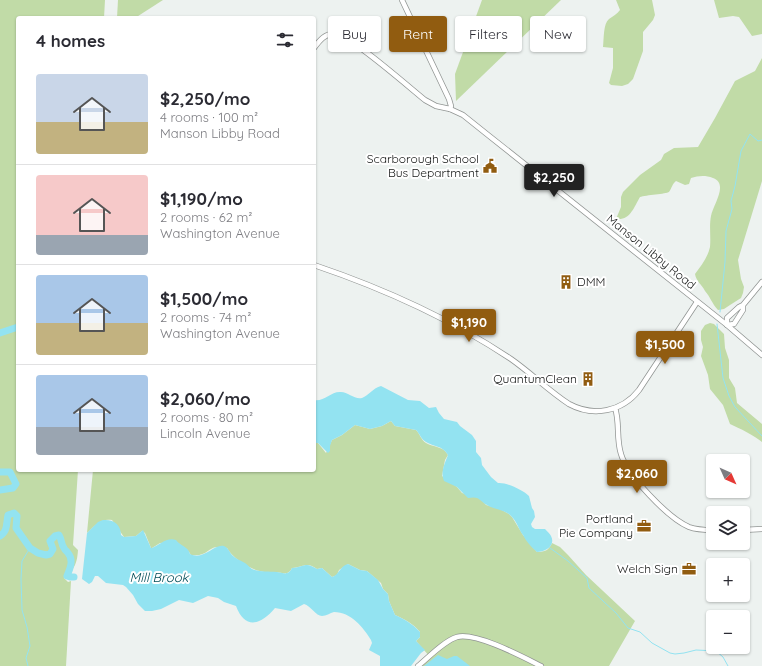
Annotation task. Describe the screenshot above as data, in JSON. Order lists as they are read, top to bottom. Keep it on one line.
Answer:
{"streets":{"street":["Manson Libby Road"]},"water":["Mill Brook"],"places":{"public building":["Scarborough School Bus Department"],"building":["DMM","QuantumClean"],"office":["Portland Pie Company","Welch Sign"]},"north":"bottom right","page":{"chip":["Buy","Rent","Filters","New"],"heading":"4 homes","list":[{"name":"$2,250/mo","note":"4 rooms · 100 m² · Manson Libby Road"},{"name":"$1,190/mo","note":"2 rooms · 62 m² · Washington Avenue"},{"name":"$1,500/mo","note":"2 rooms · 74 m² · Washington Avenue"},{"name":"$2,060/mo","note":"2 rooms · 80 m² · Lincoln Avenue"}],"price":["$2,250","$1,190","$1,500","$2,060"],"map_buttons":["+","−"]}}
